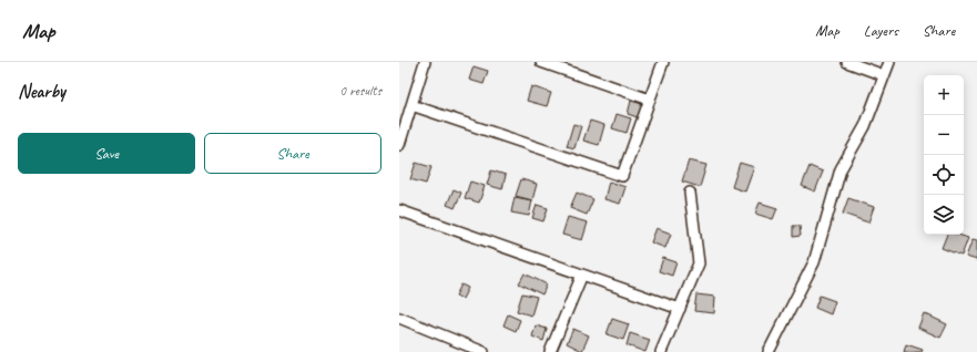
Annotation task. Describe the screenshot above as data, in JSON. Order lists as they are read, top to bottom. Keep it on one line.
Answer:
{"page":{"header":"Map","nav":["Map","Layers","Share"],"heading":["Nearby","0 results"],"map_buttons":["+","−"],"buttons":["Save","Share"]}}
